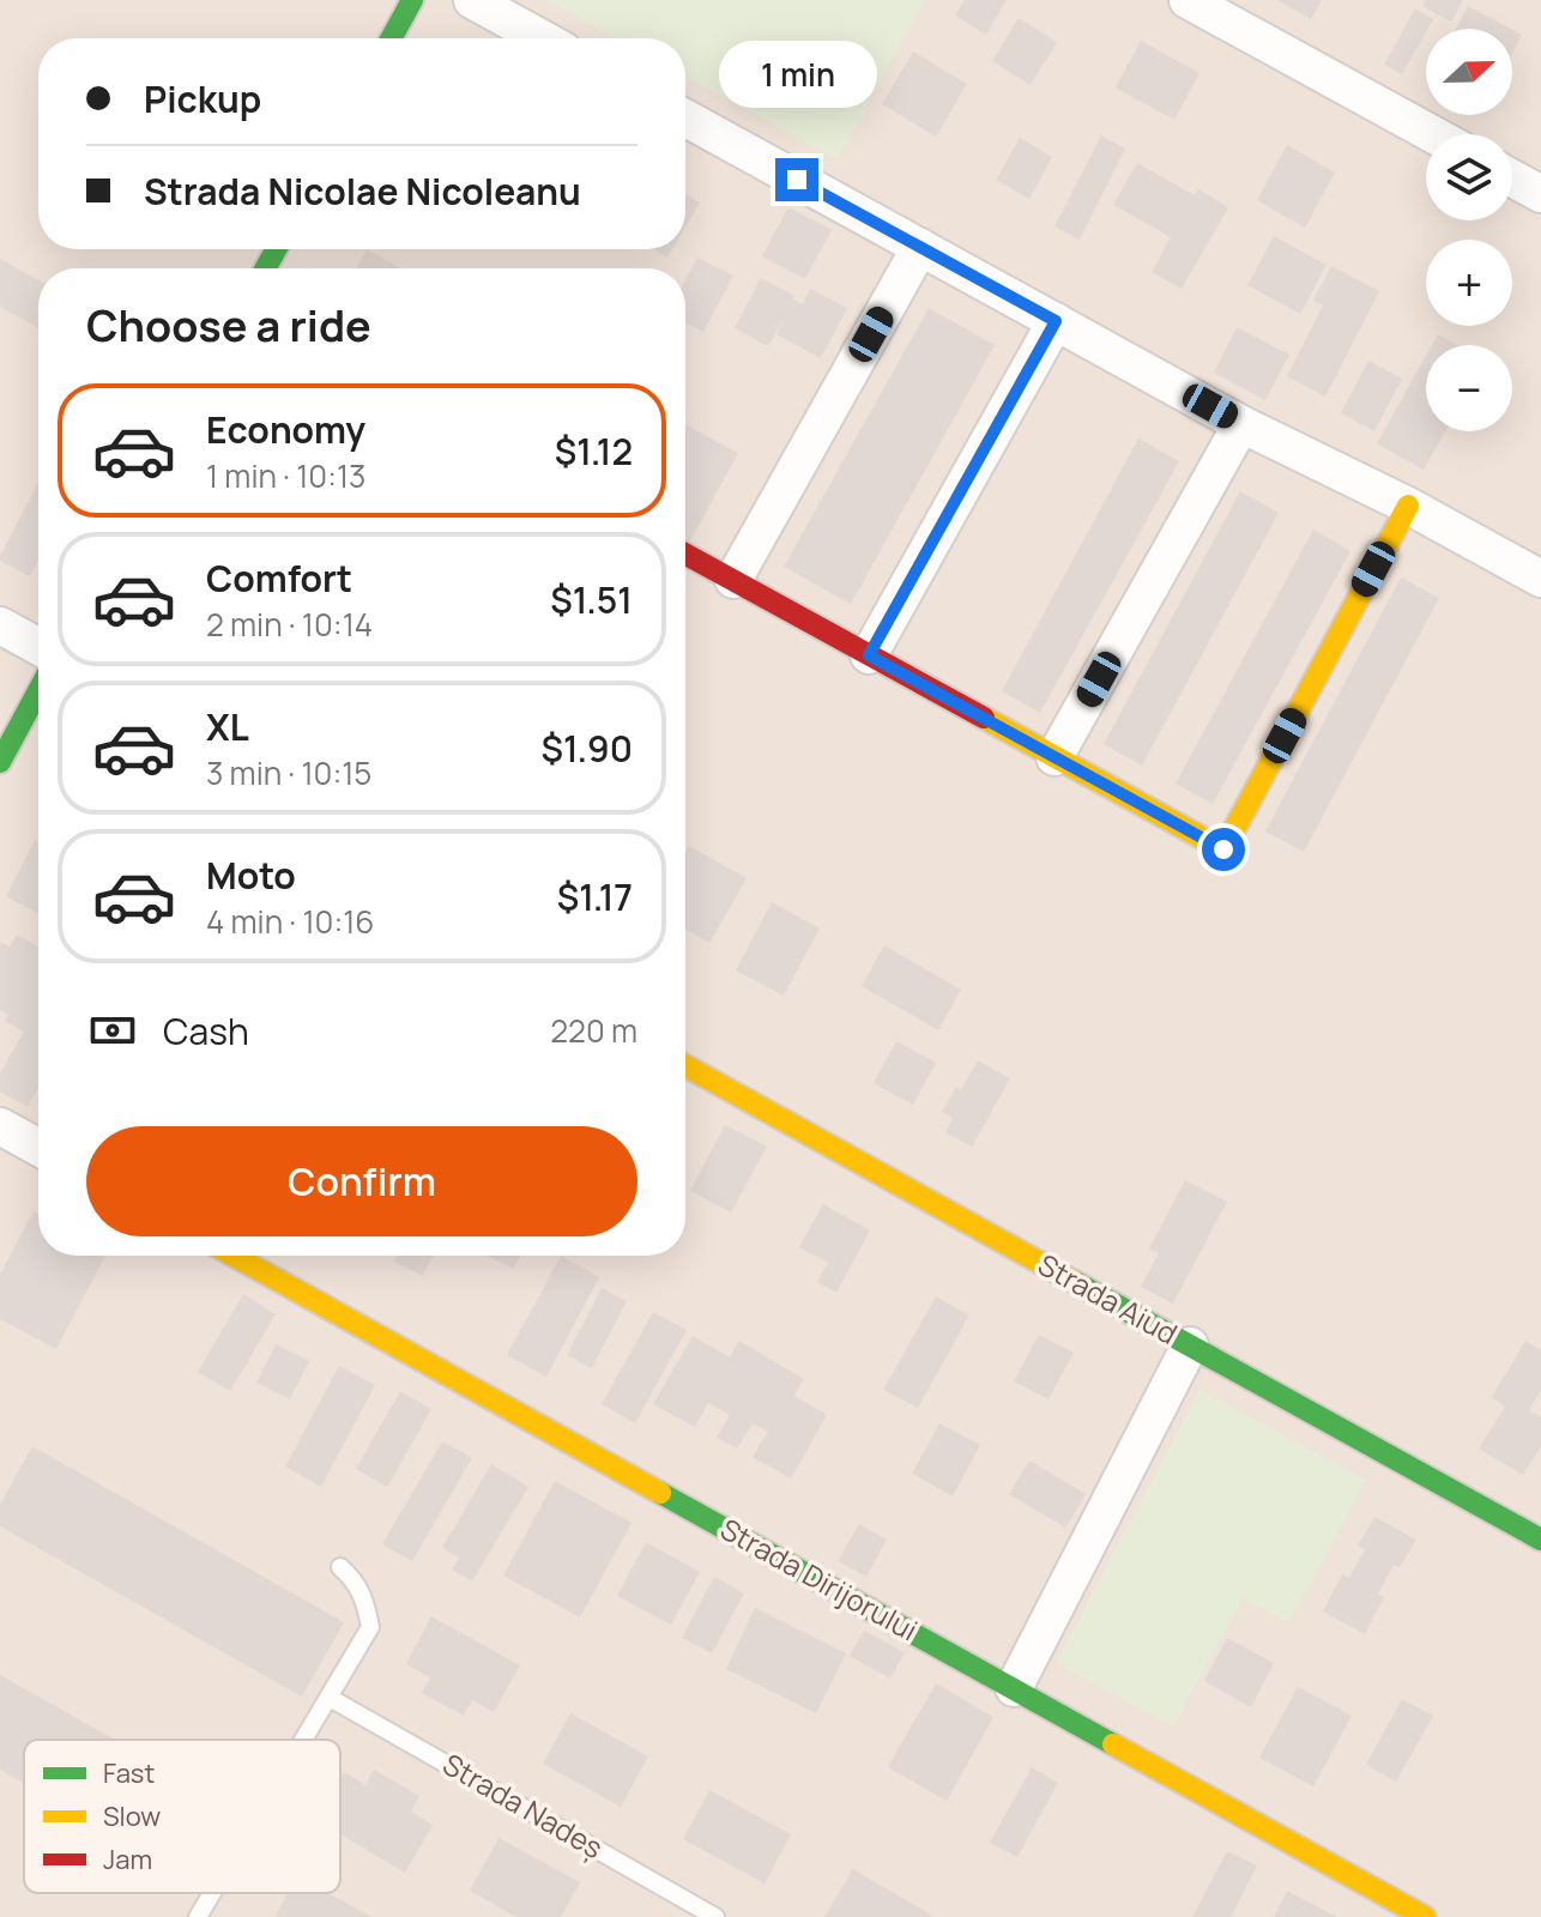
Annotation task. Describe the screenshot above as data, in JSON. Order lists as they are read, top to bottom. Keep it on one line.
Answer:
{"streets":{"street":["Strada Aiud","Strada Dirijorului"],"lane":["Strada Nadeș"]},"legend":["Fast","Slow","Jam"],"north":"right","page":{"map_buttons":["+","−"],"banner":["Pickup","Strada Nicolae Nicoleanu"],"bubble":"1 min","heading":"Choose a ride","list":[{"name":"Economy","note":"1 min · 10:13","value":"$1.12"},{"name":"Comfort","note":"2 min · 10:14","value":"$1.51"},{"name":"XL","note":"3 min · 10:15","value":"$1.90"},{"name":"Moto","note":"4 min · 10:16","value":"$1.17"}],"pay":["Cash","220 m"],"buttons":"Confirm"}}
